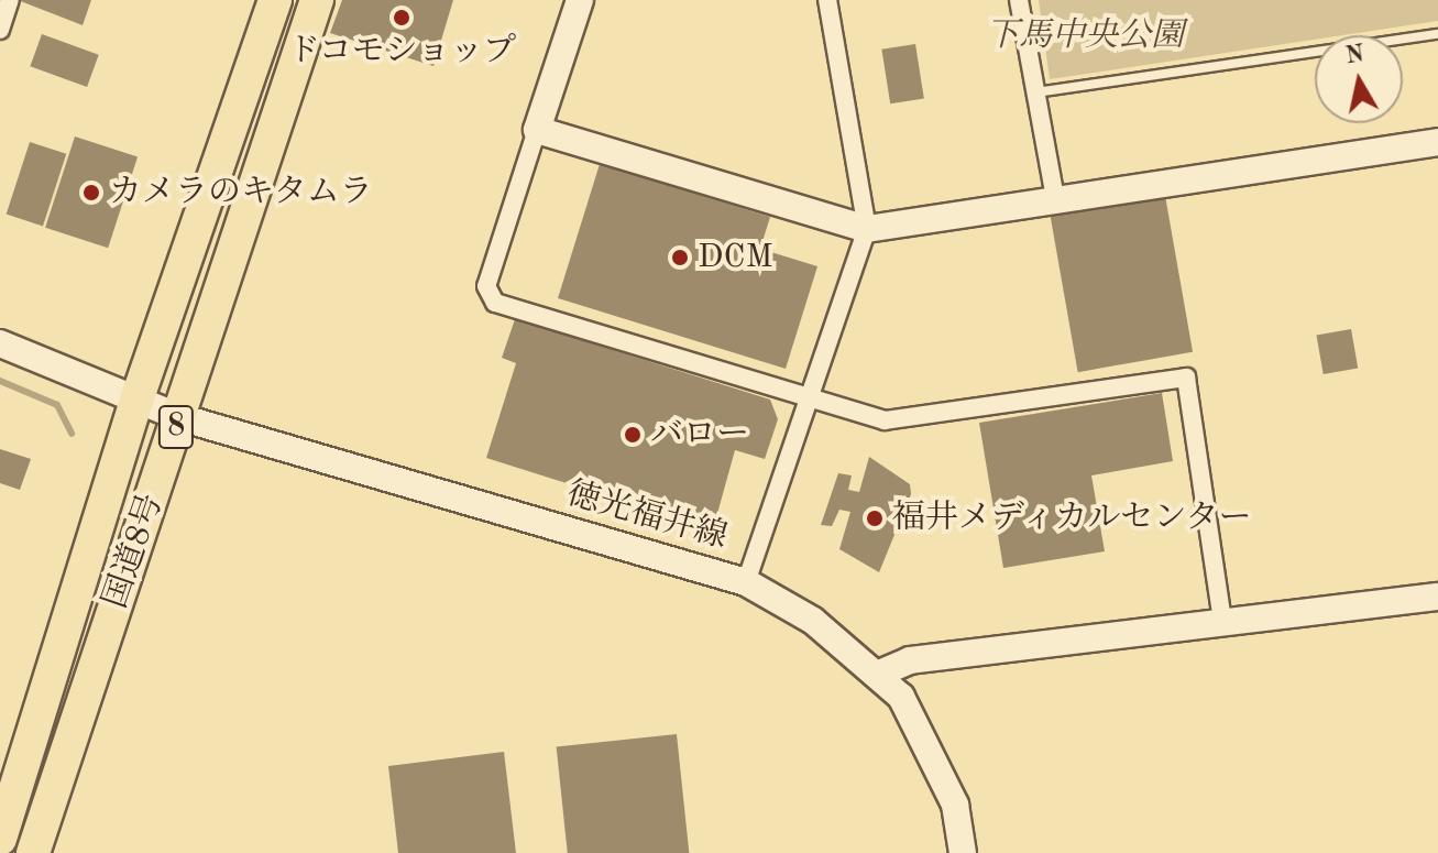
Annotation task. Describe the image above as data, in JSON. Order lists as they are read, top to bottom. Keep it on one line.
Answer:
{"streets":{"highway":["8","国道8号"],"street":["徳光福井線"]},"crossings":[["徳光福井線","国道8号"]],"parks":["下馬中央公園"],"places":["ドコモショップ","カメラのキタムラ","DCM","バロー","福井メディカルセンター"],"north":"top"}
